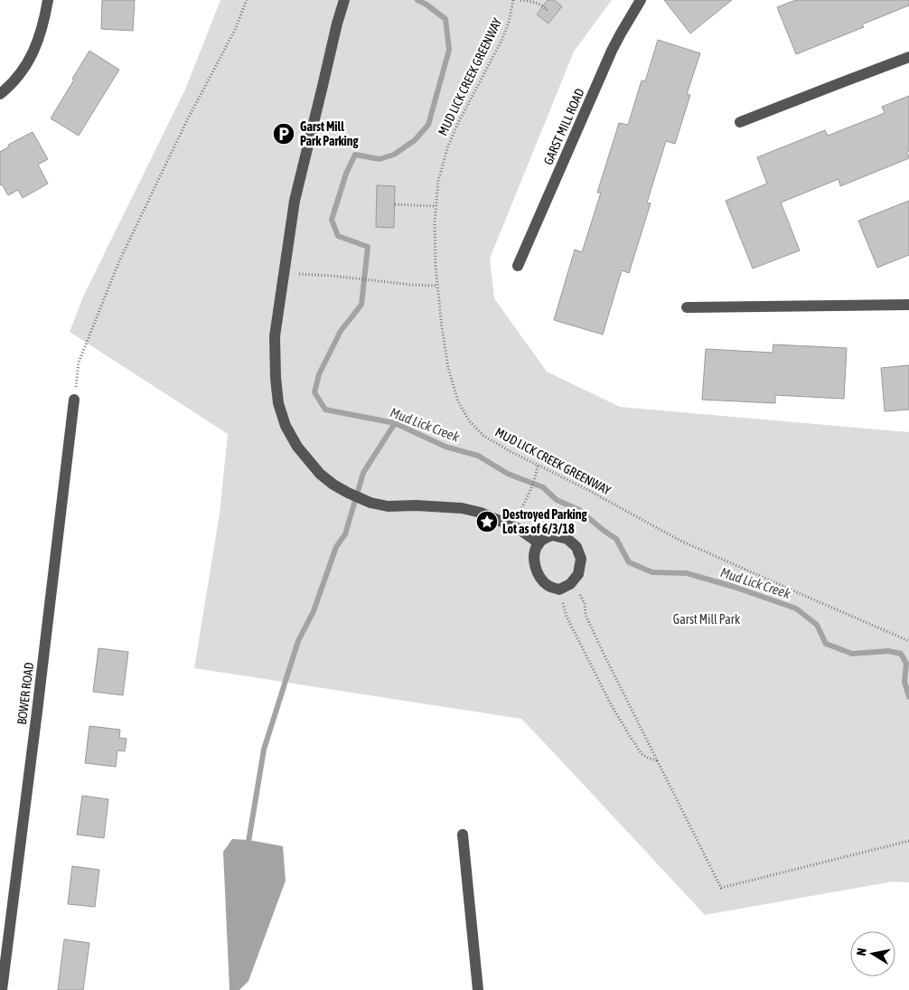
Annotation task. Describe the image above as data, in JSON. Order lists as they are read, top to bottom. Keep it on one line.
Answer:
{"streets":{"street":["GARST MILL ROAD","BOWER ROAD"],"path":["MUD LICK CREEK GREENWAY"]},"water":["Mud Lick Creek"],"parks":["Garst Mill Park"],"places":{"parking":["Garst Mill Park Parking"],"place":["Destroyed Parking Lot as of 6/3/18"]},"north":"left"}
